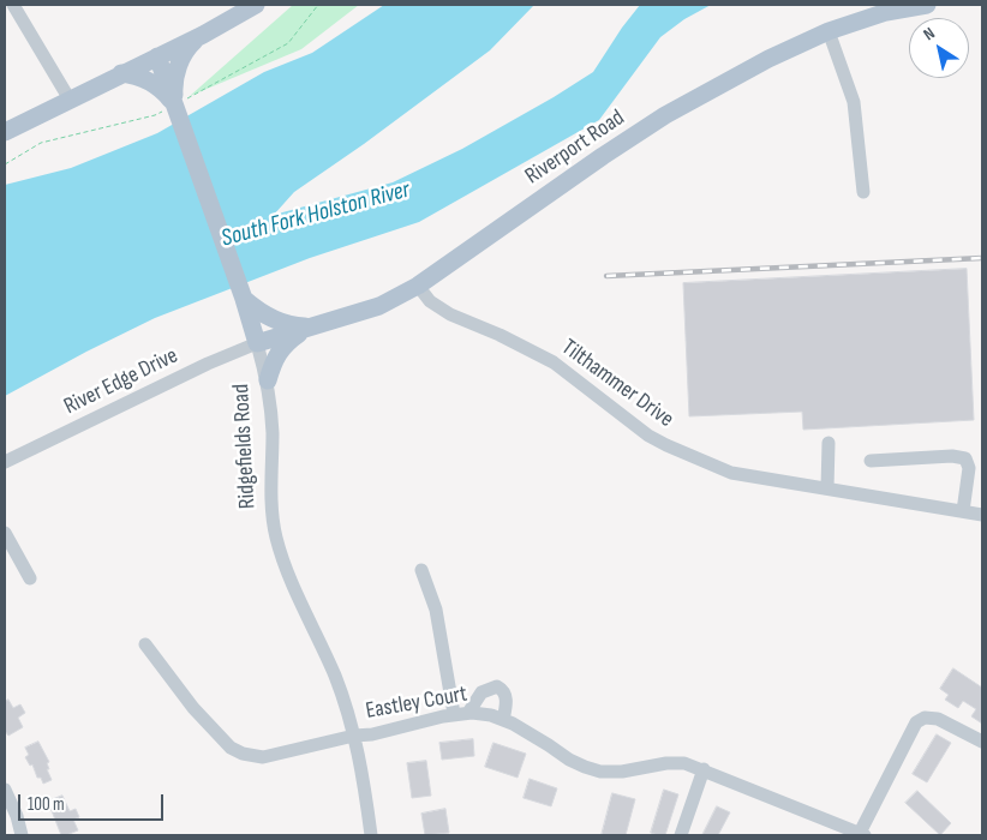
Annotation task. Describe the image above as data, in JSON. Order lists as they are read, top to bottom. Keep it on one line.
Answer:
{"streets":{"main road":["Riverport Road","Ridgefields Road"],"street":["River Edge Drive","Tilthammer Drive","Eastley Court"]},"crossings":[["Riverport Road","River Edge Drive"],["Riverport Road","Tilthammer Drive"],["Riverport Road","Ridgefields Road"],["River Edge Drive","Ridgefields Road"],["Ridgefields Road","Eastley Court"]],"water":["South Fork Holston River"],"scale_bar":"100 m","north":"top left"}
